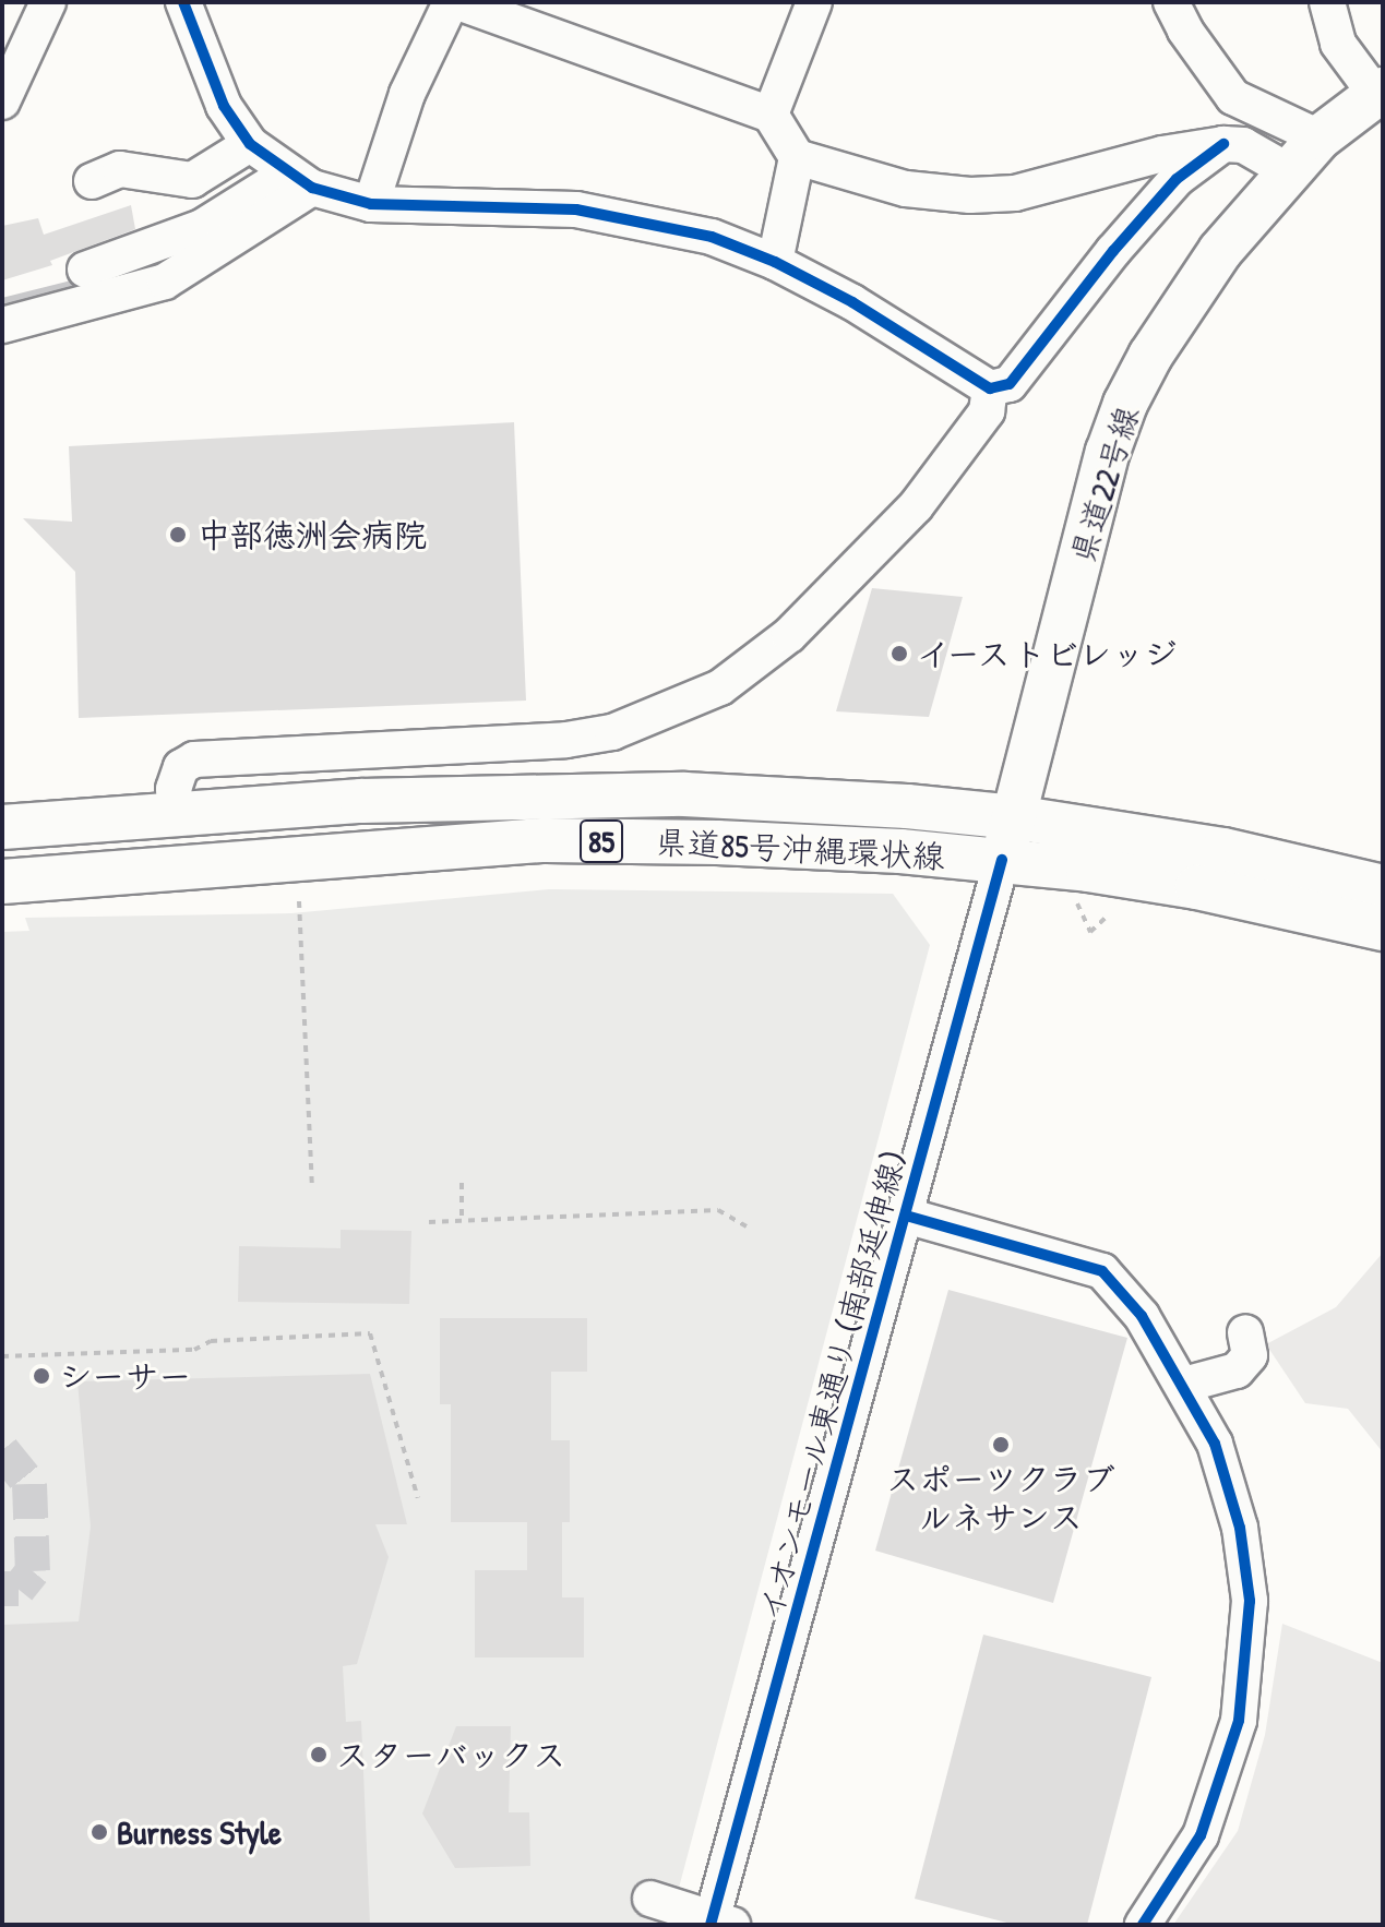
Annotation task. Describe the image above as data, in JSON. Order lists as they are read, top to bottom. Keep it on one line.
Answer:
{"streets":{"main road":["県道22号線","85","県道85号沖縄環状線"],"street":["イオンモール東通り (南部延伸線)"]},"crossings":[["県道22号線","県道85号沖縄環状線"],["県道22号線","イオンモール東通り (南部延伸線)"],["県道85号沖縄環状線","イオンモール東通り (南部延伸線)"]],"places":["中部徳洲会病院","イーストビレッジ","シーサー","スポーツクラブ ルネサンス","スターバックス","Burness Style"]}
